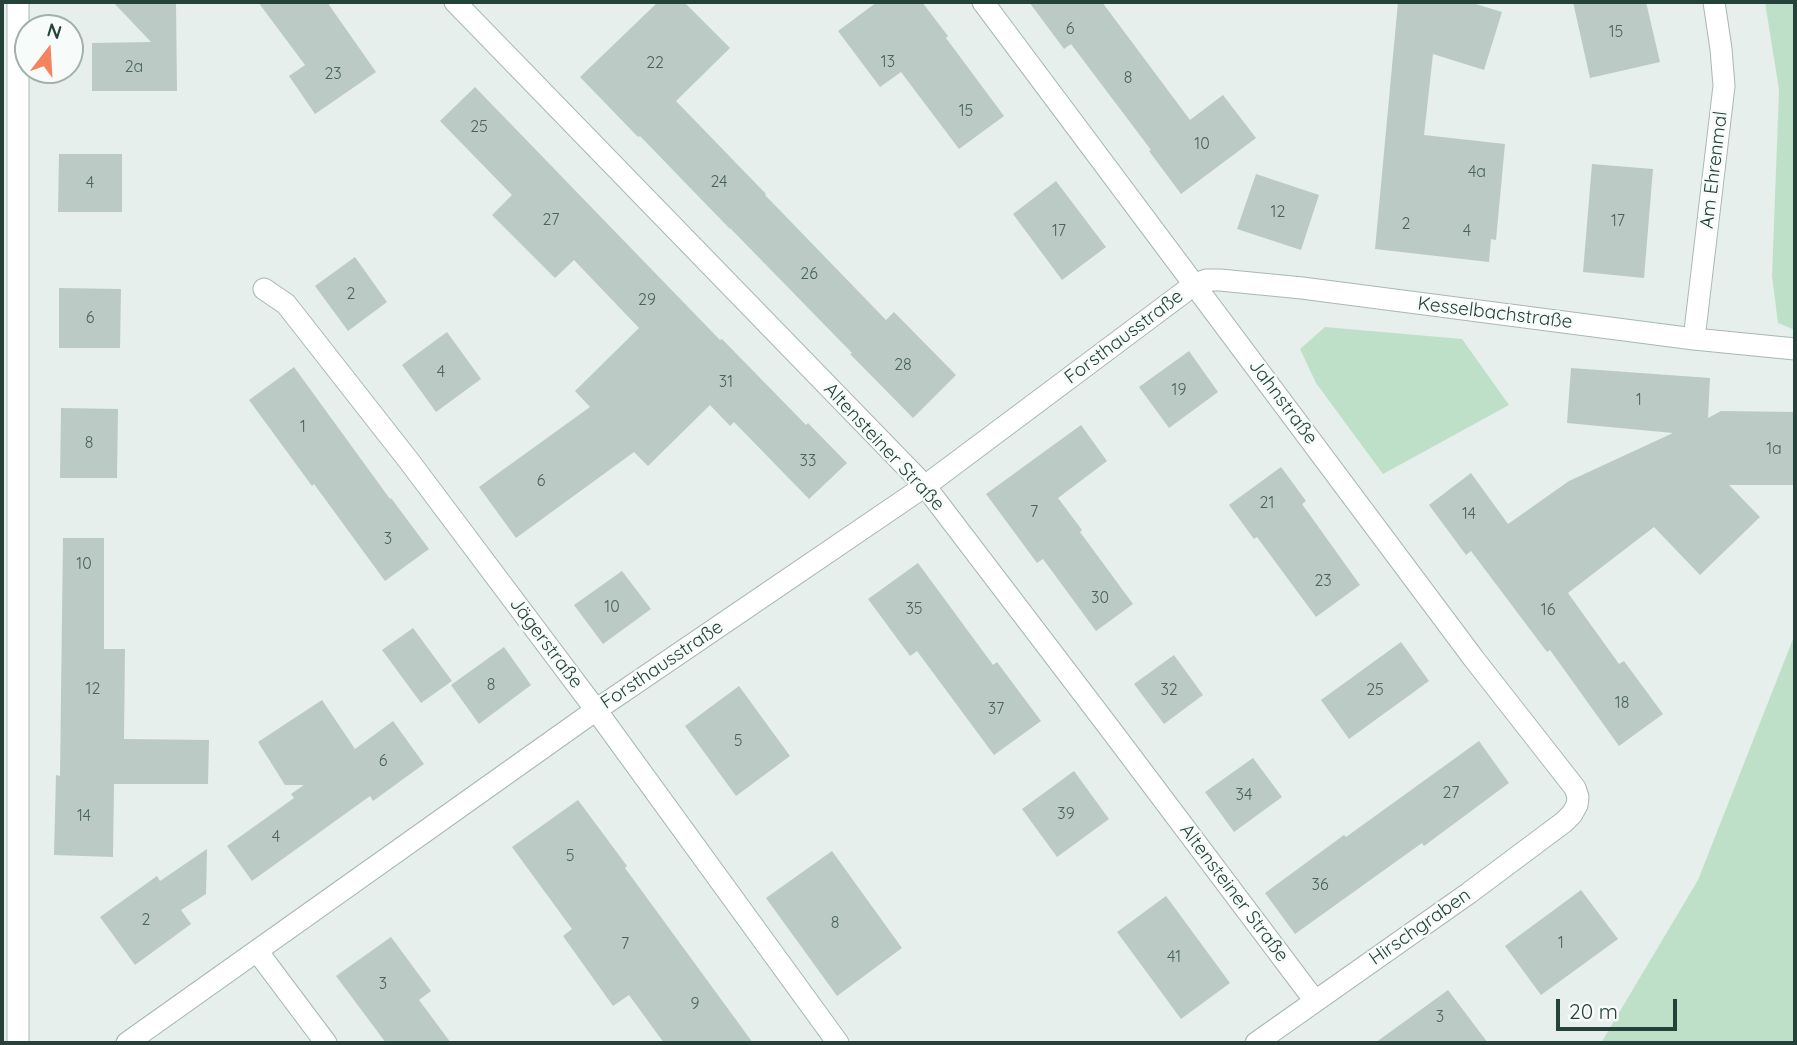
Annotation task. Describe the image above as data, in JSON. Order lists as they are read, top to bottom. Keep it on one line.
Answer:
{"streets":{"street":["Am Ehrenmal","Kesselbachstraße","Forsthausstraße","Jahnstraße","Altensteiner Straße","Jägerstraße","Hirschgraben"]},"crossings":[["Am Ehrenmal","Kesselbachstraße"],["Kesselbachstraße","Forsthausstraße"],["Kesselbachstraße","Jahnstraße"],["Forsthausstraße","Jahnstraße"],["Forsthausstraße","Altensteiner Straße"],["Forsthausstraße","Jägerstraße"],["Jahnstraße","Hirschgraben"],["Altensteiner Straße","Hirschgraben"]],"house_numbers":["6","15","13","22","2a","23","8","15","25","10","4a","24","4","12","27","17","2","17","4","26","2","29","6","28","4","31","19","1","1","8","1a","33","6","21","7","14","3","10","23","30","10","35","16","8","12","32","25","18","37","5","6","27","34","39","14","4","5","36","2","8","1","7","41","3","9","3"],"scale_bar":"20 m","north":"top"}
